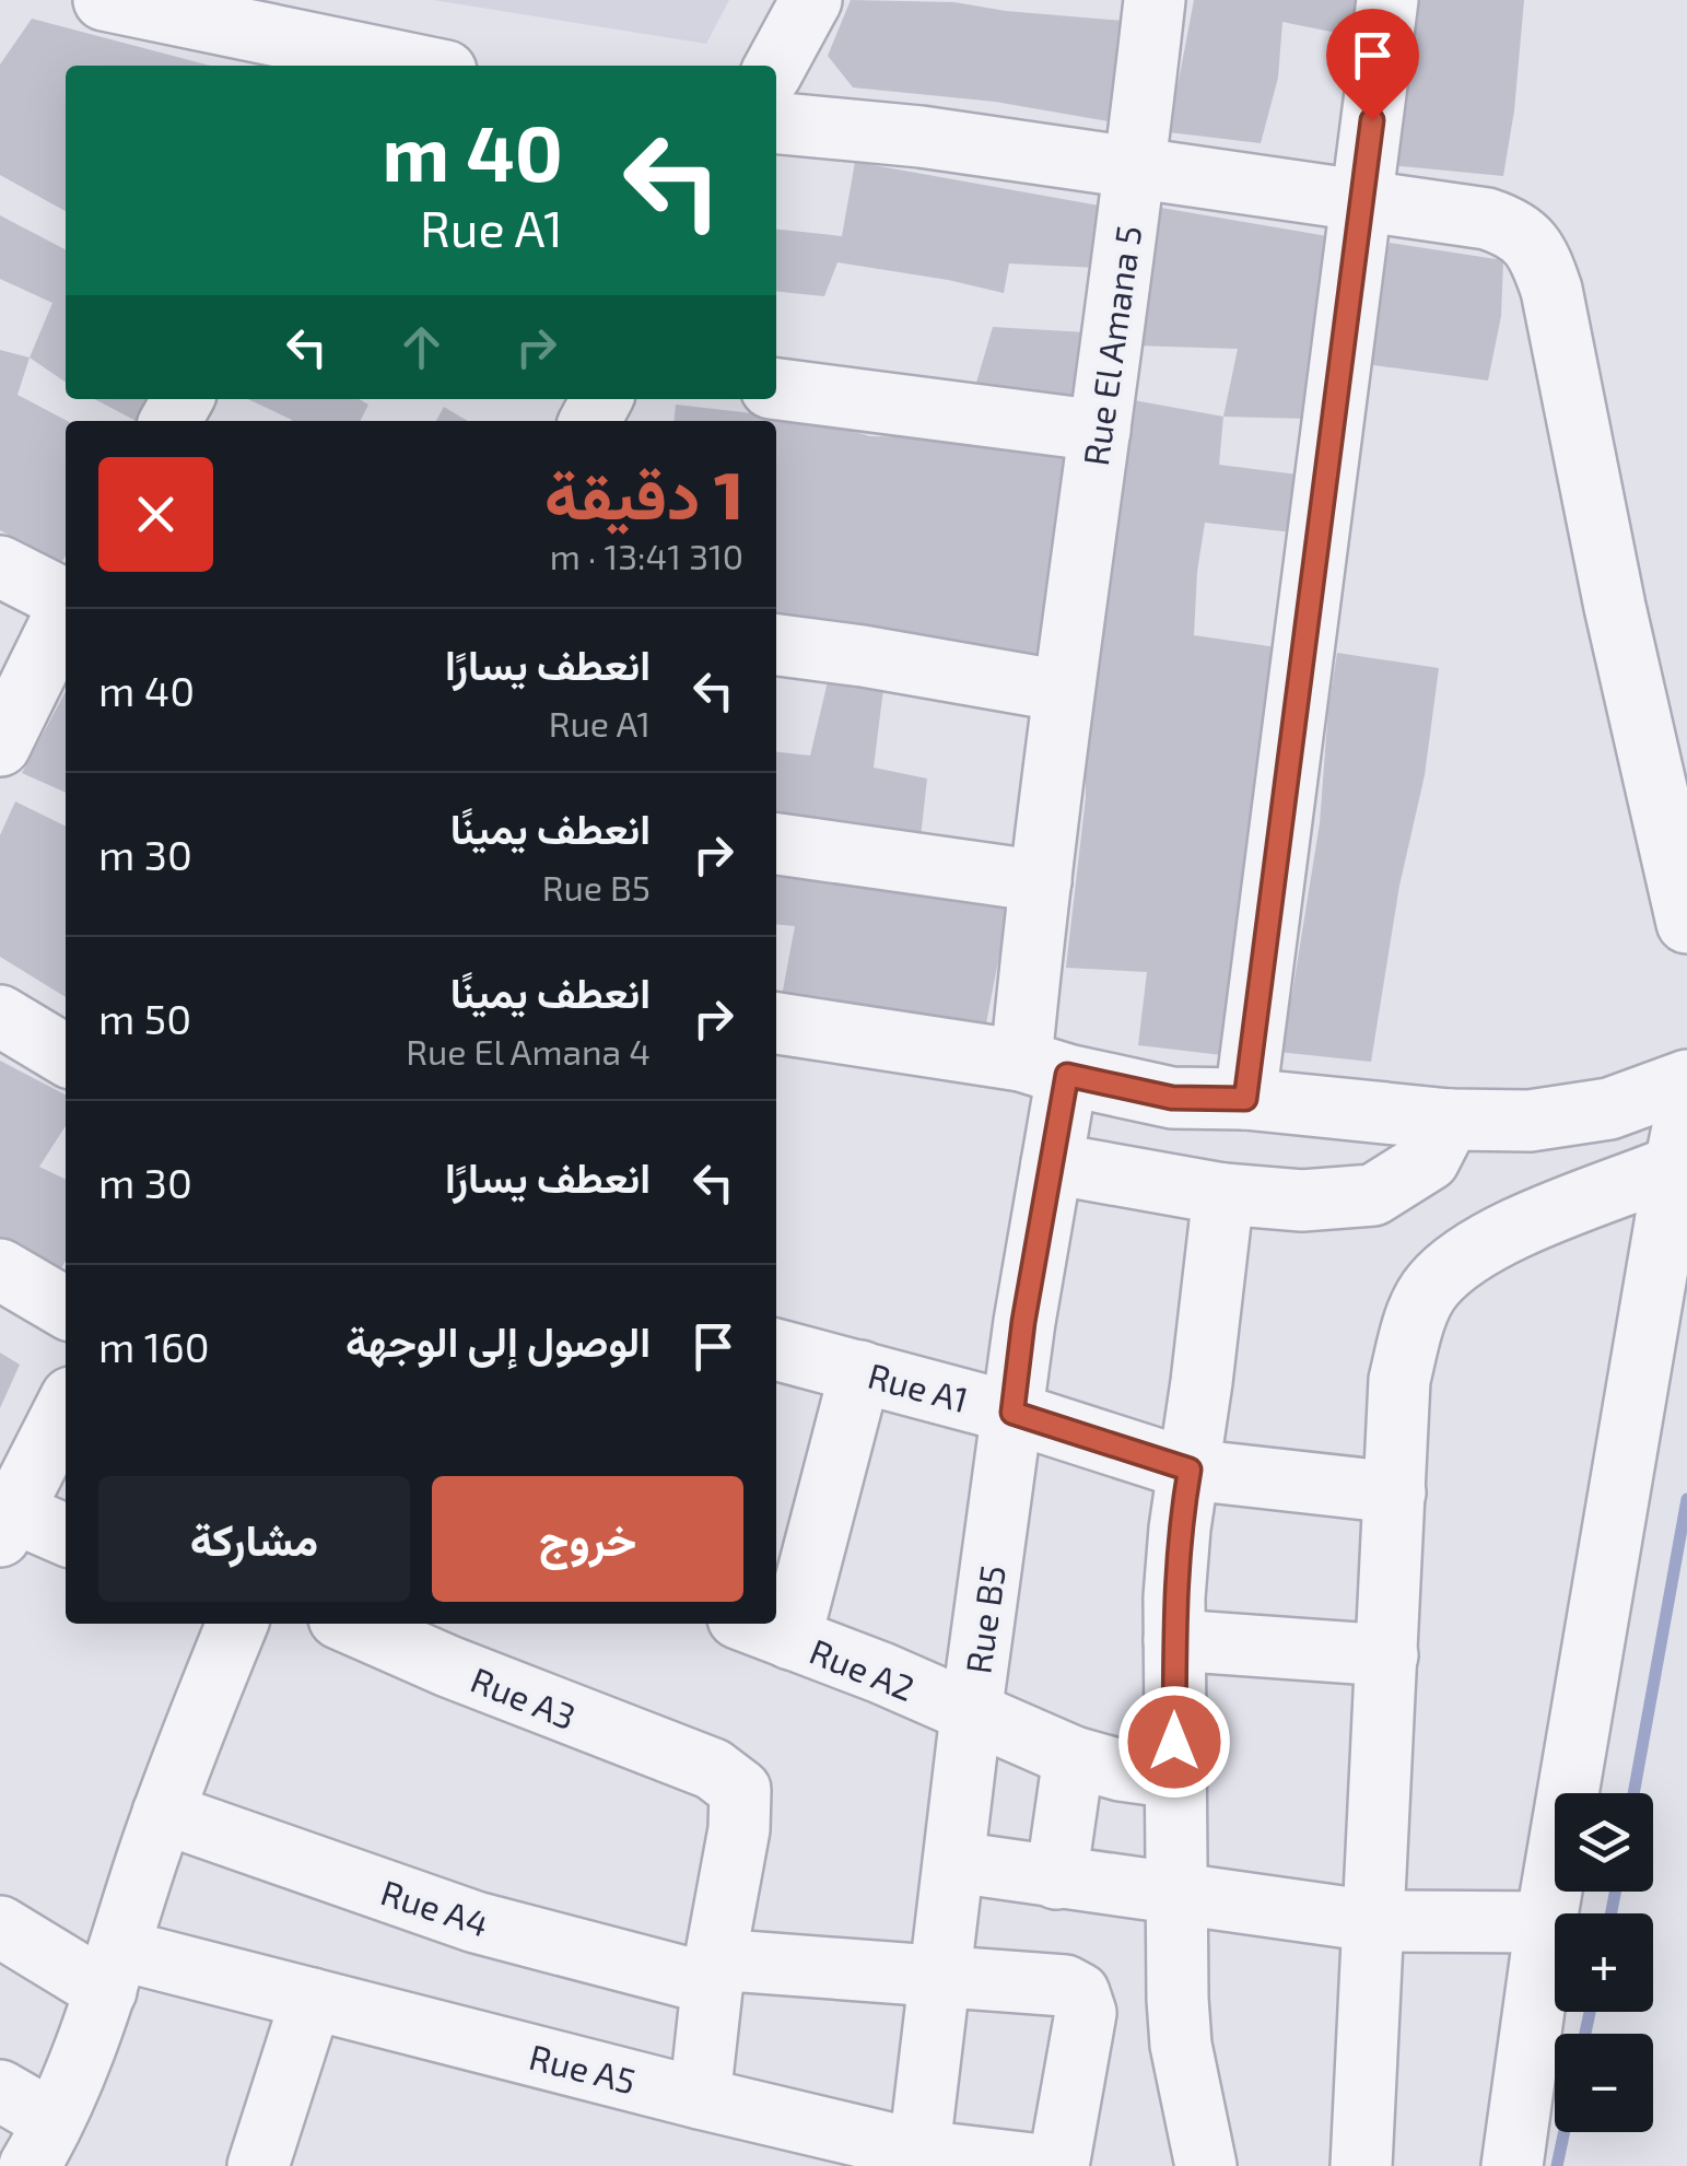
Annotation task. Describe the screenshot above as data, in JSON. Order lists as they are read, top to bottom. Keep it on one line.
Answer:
{"streets":{"street":["Rue El Amana 5","Rue A1","Rue B5","Rue A2","Rue A3","Rue A4","Rue A5"]},"crossings":[["Rue El Amana 5","Rue B5"],["Rue A1","Rue B5"],["Rue B5","Rue A2"],["Rue B5","Rue A4"],["Rue B5","Rue A5"],["Rue A3","Rue A4"],["Rue A4","Rue A5"]],"page":{"turn":["40 m","Rue A1"],"heading":["1 دقيقة","310 m · 13:41"],"list":[{"name":"انعطف يسارًا","note":"Rue A1","value":"40 m"},{"name":"انعطف يمينًا","note":"Rue B5","value":"30 m"},{"name":"انعطف يمينًا","note":"Rue El Amana 4","value":"50 m"},{"name":"انعطف يسارًا","value":"30 m"},{"name":"الوصول إلى الوجهة","value":"160 m"}],"buttons":["خروج","مشاركة"],"map_buttons":["+","−"]}}
